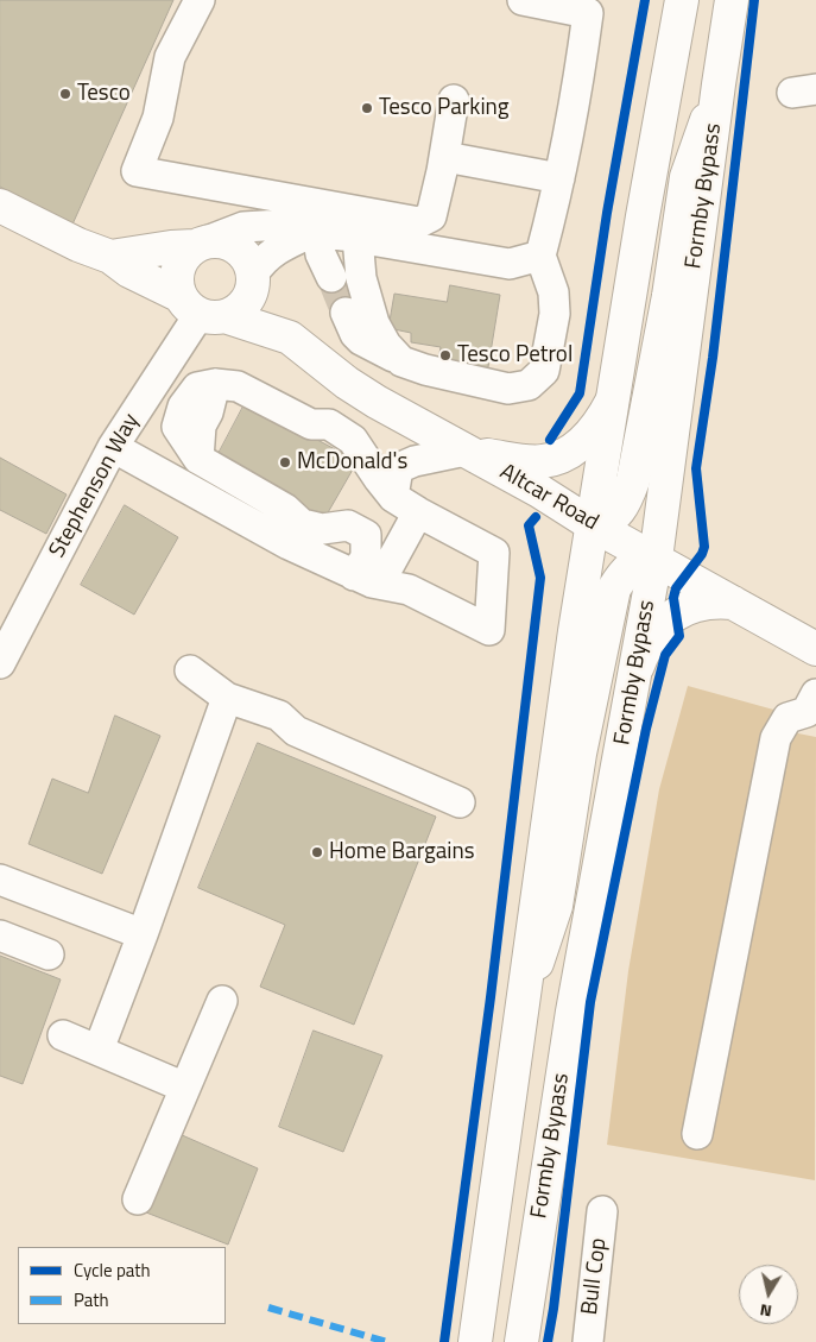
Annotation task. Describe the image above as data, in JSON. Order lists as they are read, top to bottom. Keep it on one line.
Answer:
{"streets":{"main road":["Formby Bypass","Altcar Road"],"street":["Stephenson Way","Bull Cop"]},"crossings":[["Formby Bypass","Altcar Road"],["Stephenson Way","Altcar Road"]],"places":["Tesco","Tesco Parking","Tesco Petrol","McDonald's","Home Bargains"],"legend":["Cycle path","Path"],"north":"bottom"}
